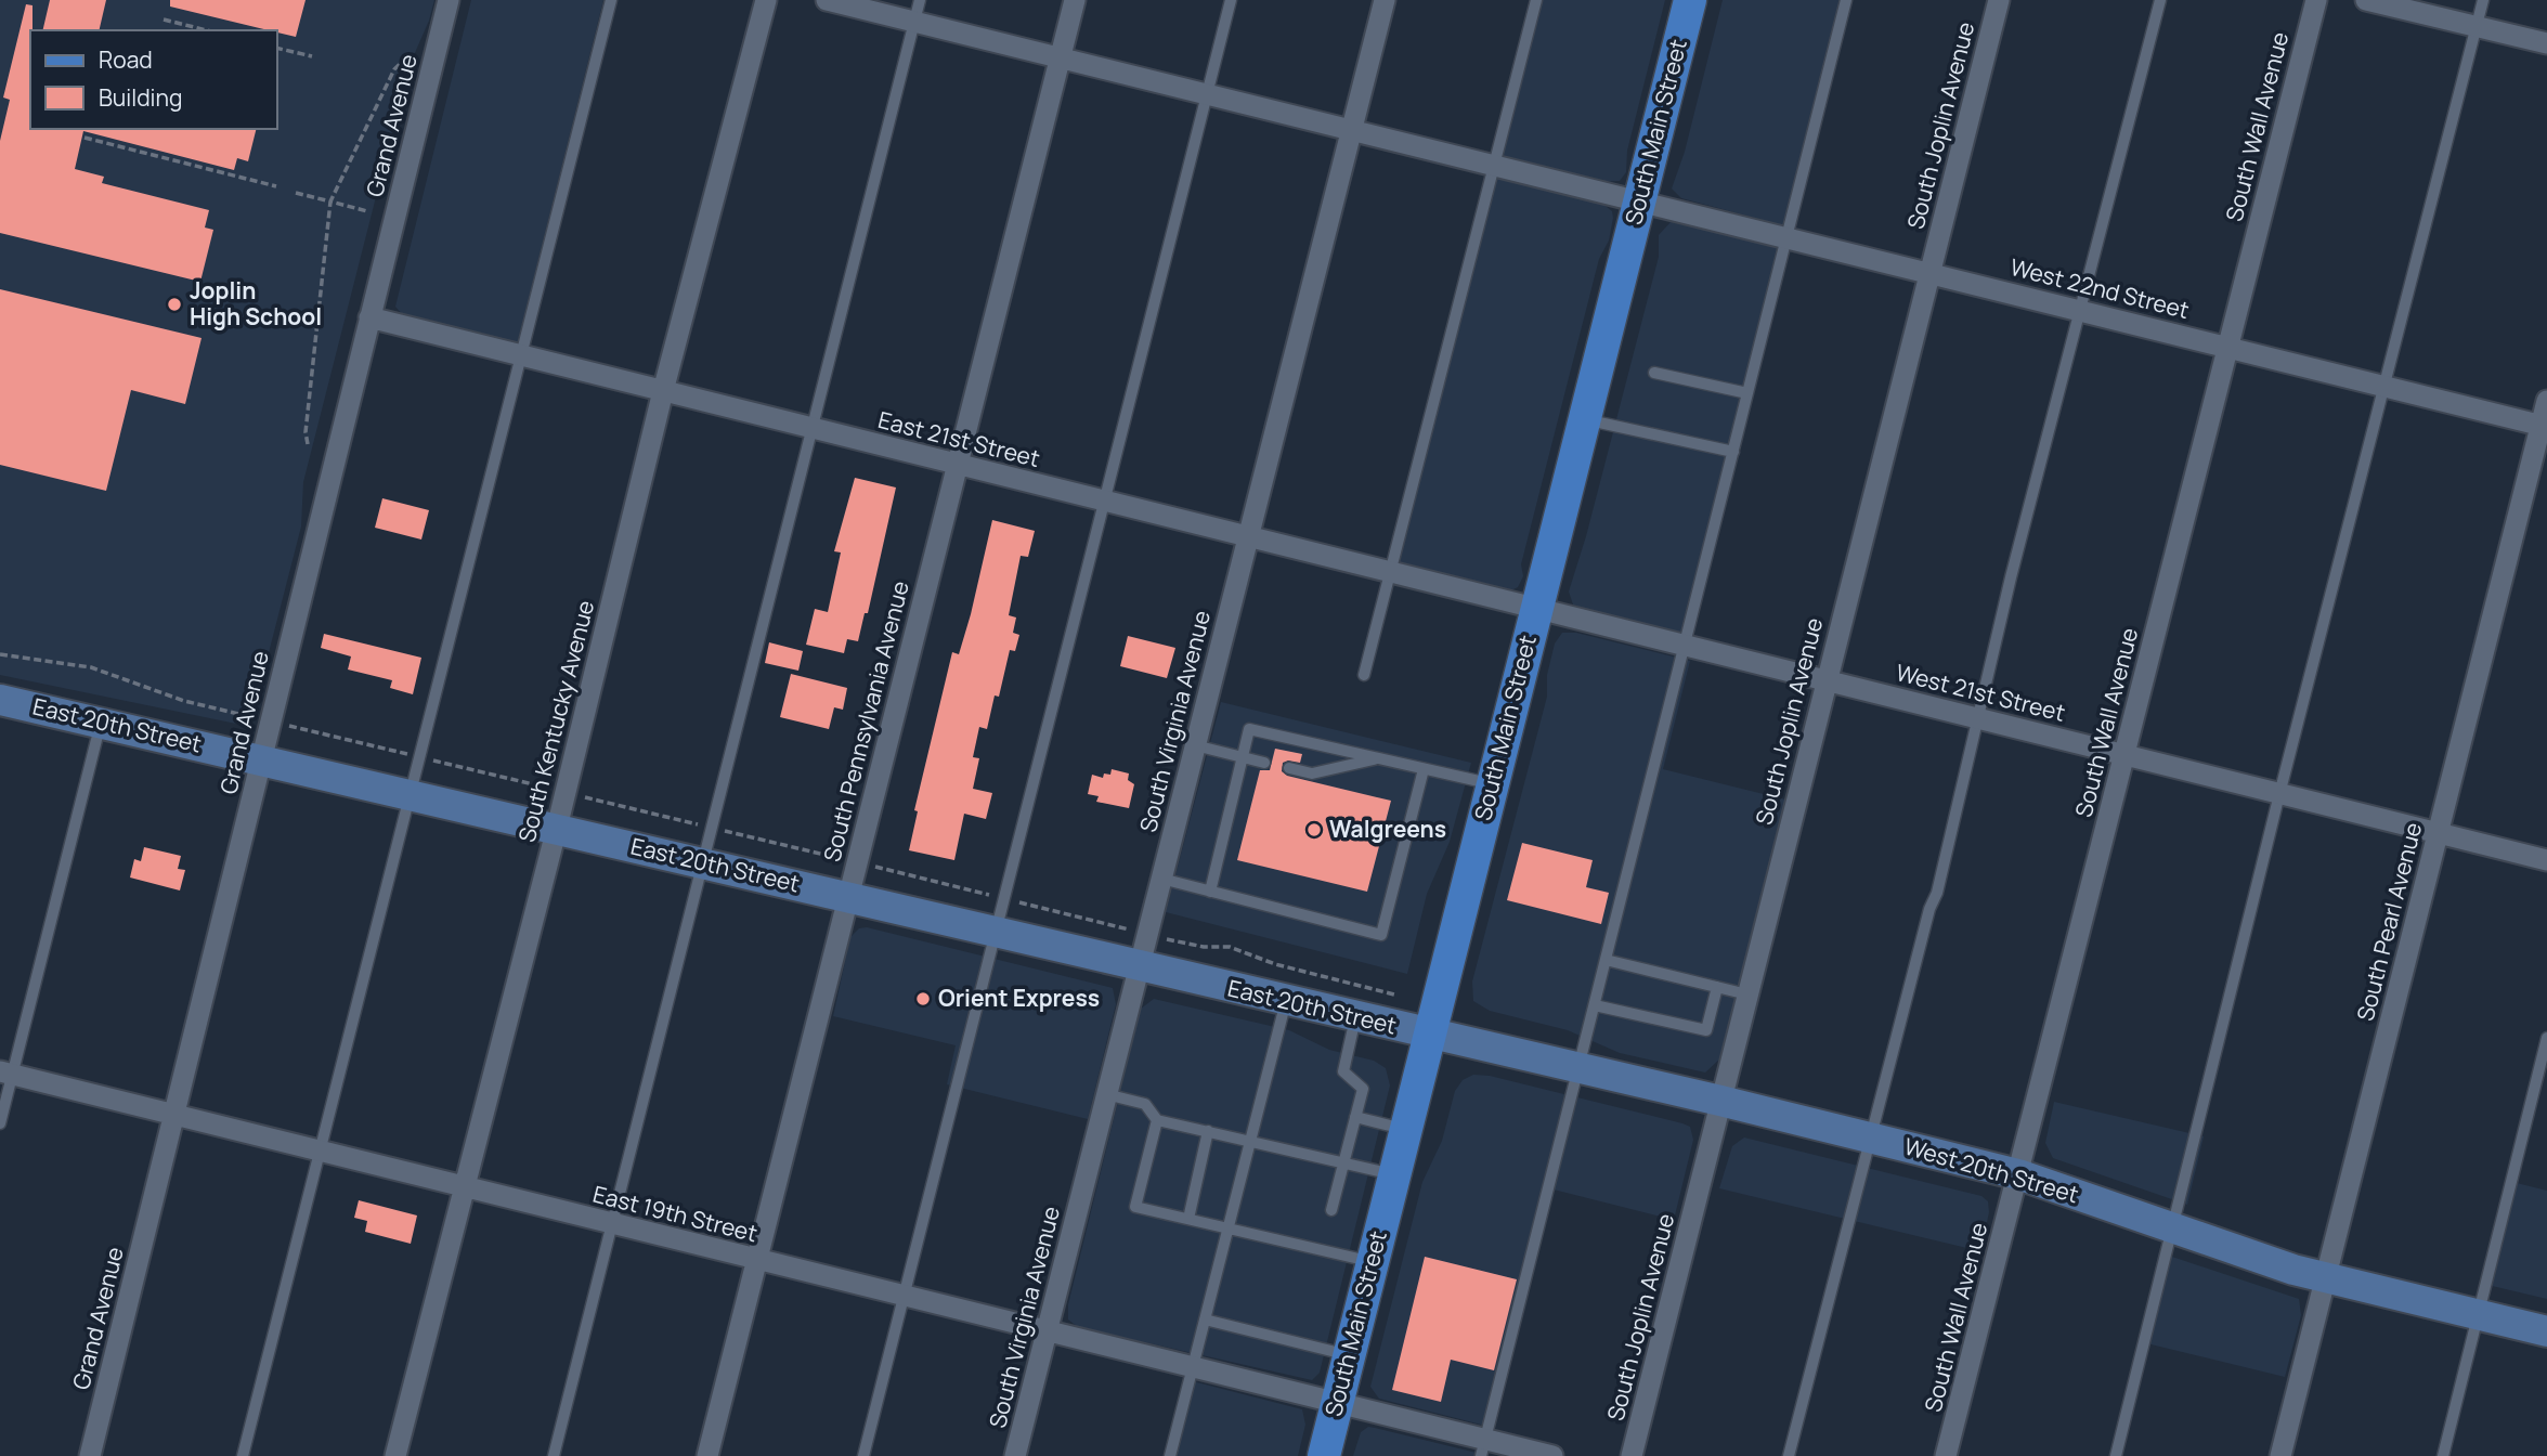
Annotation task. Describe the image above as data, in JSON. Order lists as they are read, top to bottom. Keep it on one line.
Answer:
{"streets":{"main road":["South Main Street","East 20th Street","West 20th Street"],"street":["Grand Avenue","South Joplin Avenue","South Wall Avenue","West 22nd Street","East 21st Street","West 21st Street","South Kentucky Avenue","South Pennsylvania Avenue","South Virginia Avenue","South Pearl Avenue","East 19th Street"]},"crossings":[["Grand Avenue","East 21st Street"],["Grand Avenue","East 20th Street"],["Grand Avenue","East 19th Street"],["South Joplin Avenue","West 22nd Street"],["South Joplin Avenue","West 21st Street"],["South Joplin Avenue","West 20th Street"],["South Wall Avenue","West 22nd Street"],["South Wall Avenue","West 21st Street"],["South Wall Avenue","West 20th Street"],["South Main Street","West 22nd Street"],["South Main Street","East 21st Street"],["South Main Street","West 21st Street"],["South Main Street","East 20th Street"],["South Main Street","West 20th Street"],["South Main Street","East 19th Street"],["West 22nd Street","South Pennsylvania Avenue"],["West 22nd Street","South Virginia Avenue"],["West 22nd Street","South Pearl Avenue"],["East 21st Street","West 21st Street"],["East 21st Street","South Kentucky Avenue"],["East 21st Street","South Pennsylvania Avenue"],["East 21st Street","South Virginia Avenue"],["West 21st Street","South Pearl Avenue"],["South Kentucky Avenue","East 20th Street"],["South Kentucky Avenue","East 19th Street"],["South Pennsylvania Avenue","East 20th Street"],["South Pennsylvania Avenue","East 19th Street"],["South Virginia Avenue","East 20th Street"],["South Virginia Avenue","East 19th Street"],["East 20th Street","West 20th Street"],["South Pearl Avenue","West 20th Street"]],"places":["Joplin High School","Walgreens","Orient Express"],"legend":["Road","Building"]}
